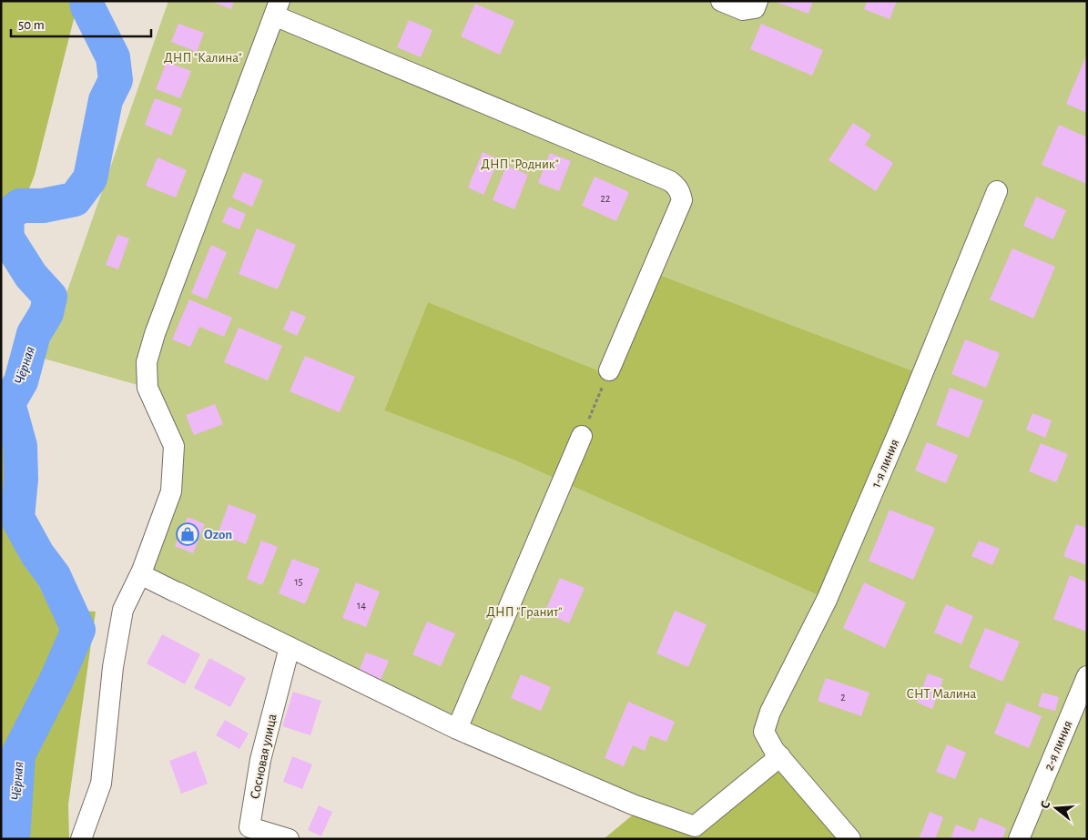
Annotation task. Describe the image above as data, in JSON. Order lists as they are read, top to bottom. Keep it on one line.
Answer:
{"streets":{"street":["1-я линия","2-я линия","Сосновая улица"]},"water":["Чёрная"],"parks":["ДНП \"Калина\"","ДНП \"Родник\"","ДНП \"Гранит\"","СНТ Малина"],"places":{"shop":["Ozon"]},"house_numbers":["22","15","14","2"],"scale_bar":"50 m","north":"left"}
